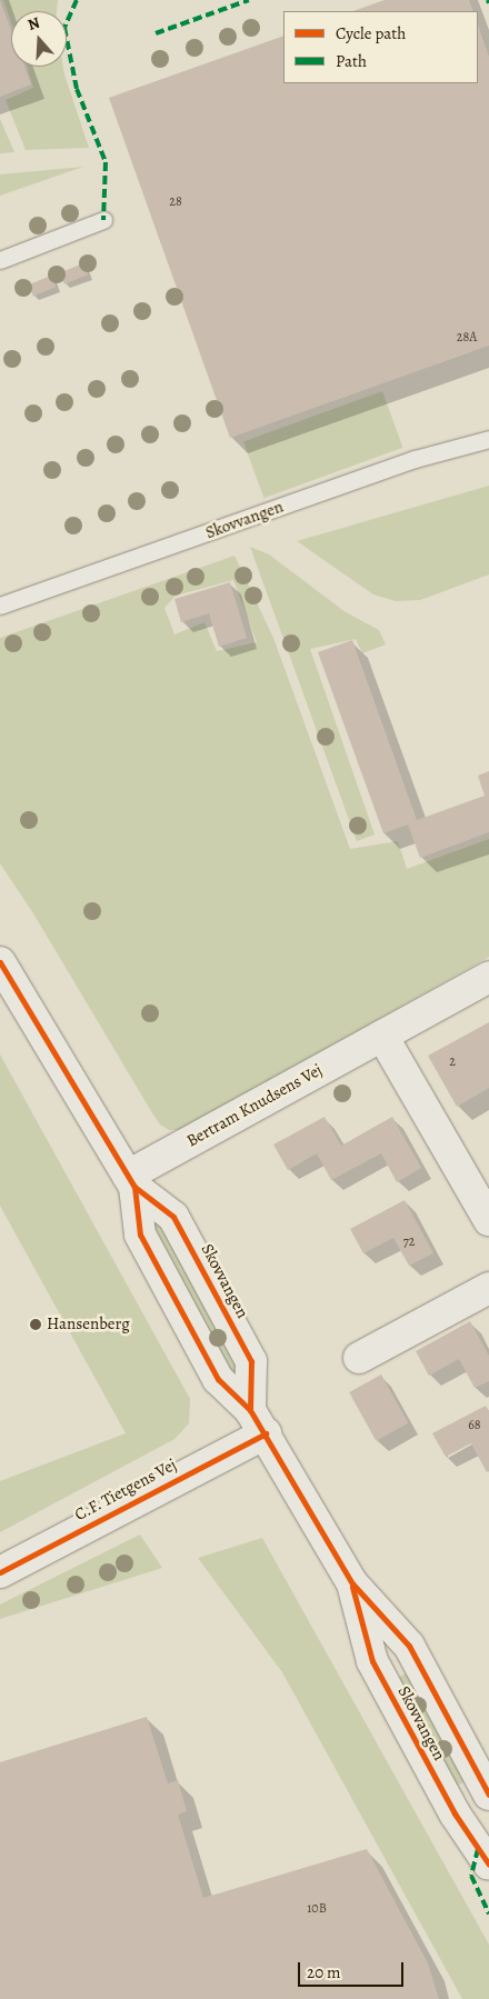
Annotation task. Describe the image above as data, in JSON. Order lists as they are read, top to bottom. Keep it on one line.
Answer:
{"streets":{"street":["Skovvangen","Bertram Knudsens Vej","C.F. Tietgens Vej"]},"crossings":[["Skovvangen","Bertram Knudsens Vej"],["Skovvangen","C.F. Tietgens Vej"]],"places":["Hansenberg"],"house_numbers":["28","28A","2","72","68","10B"],"legend":["Cycle path","Path"],"scale_bar":"20 m","north":"top"}
